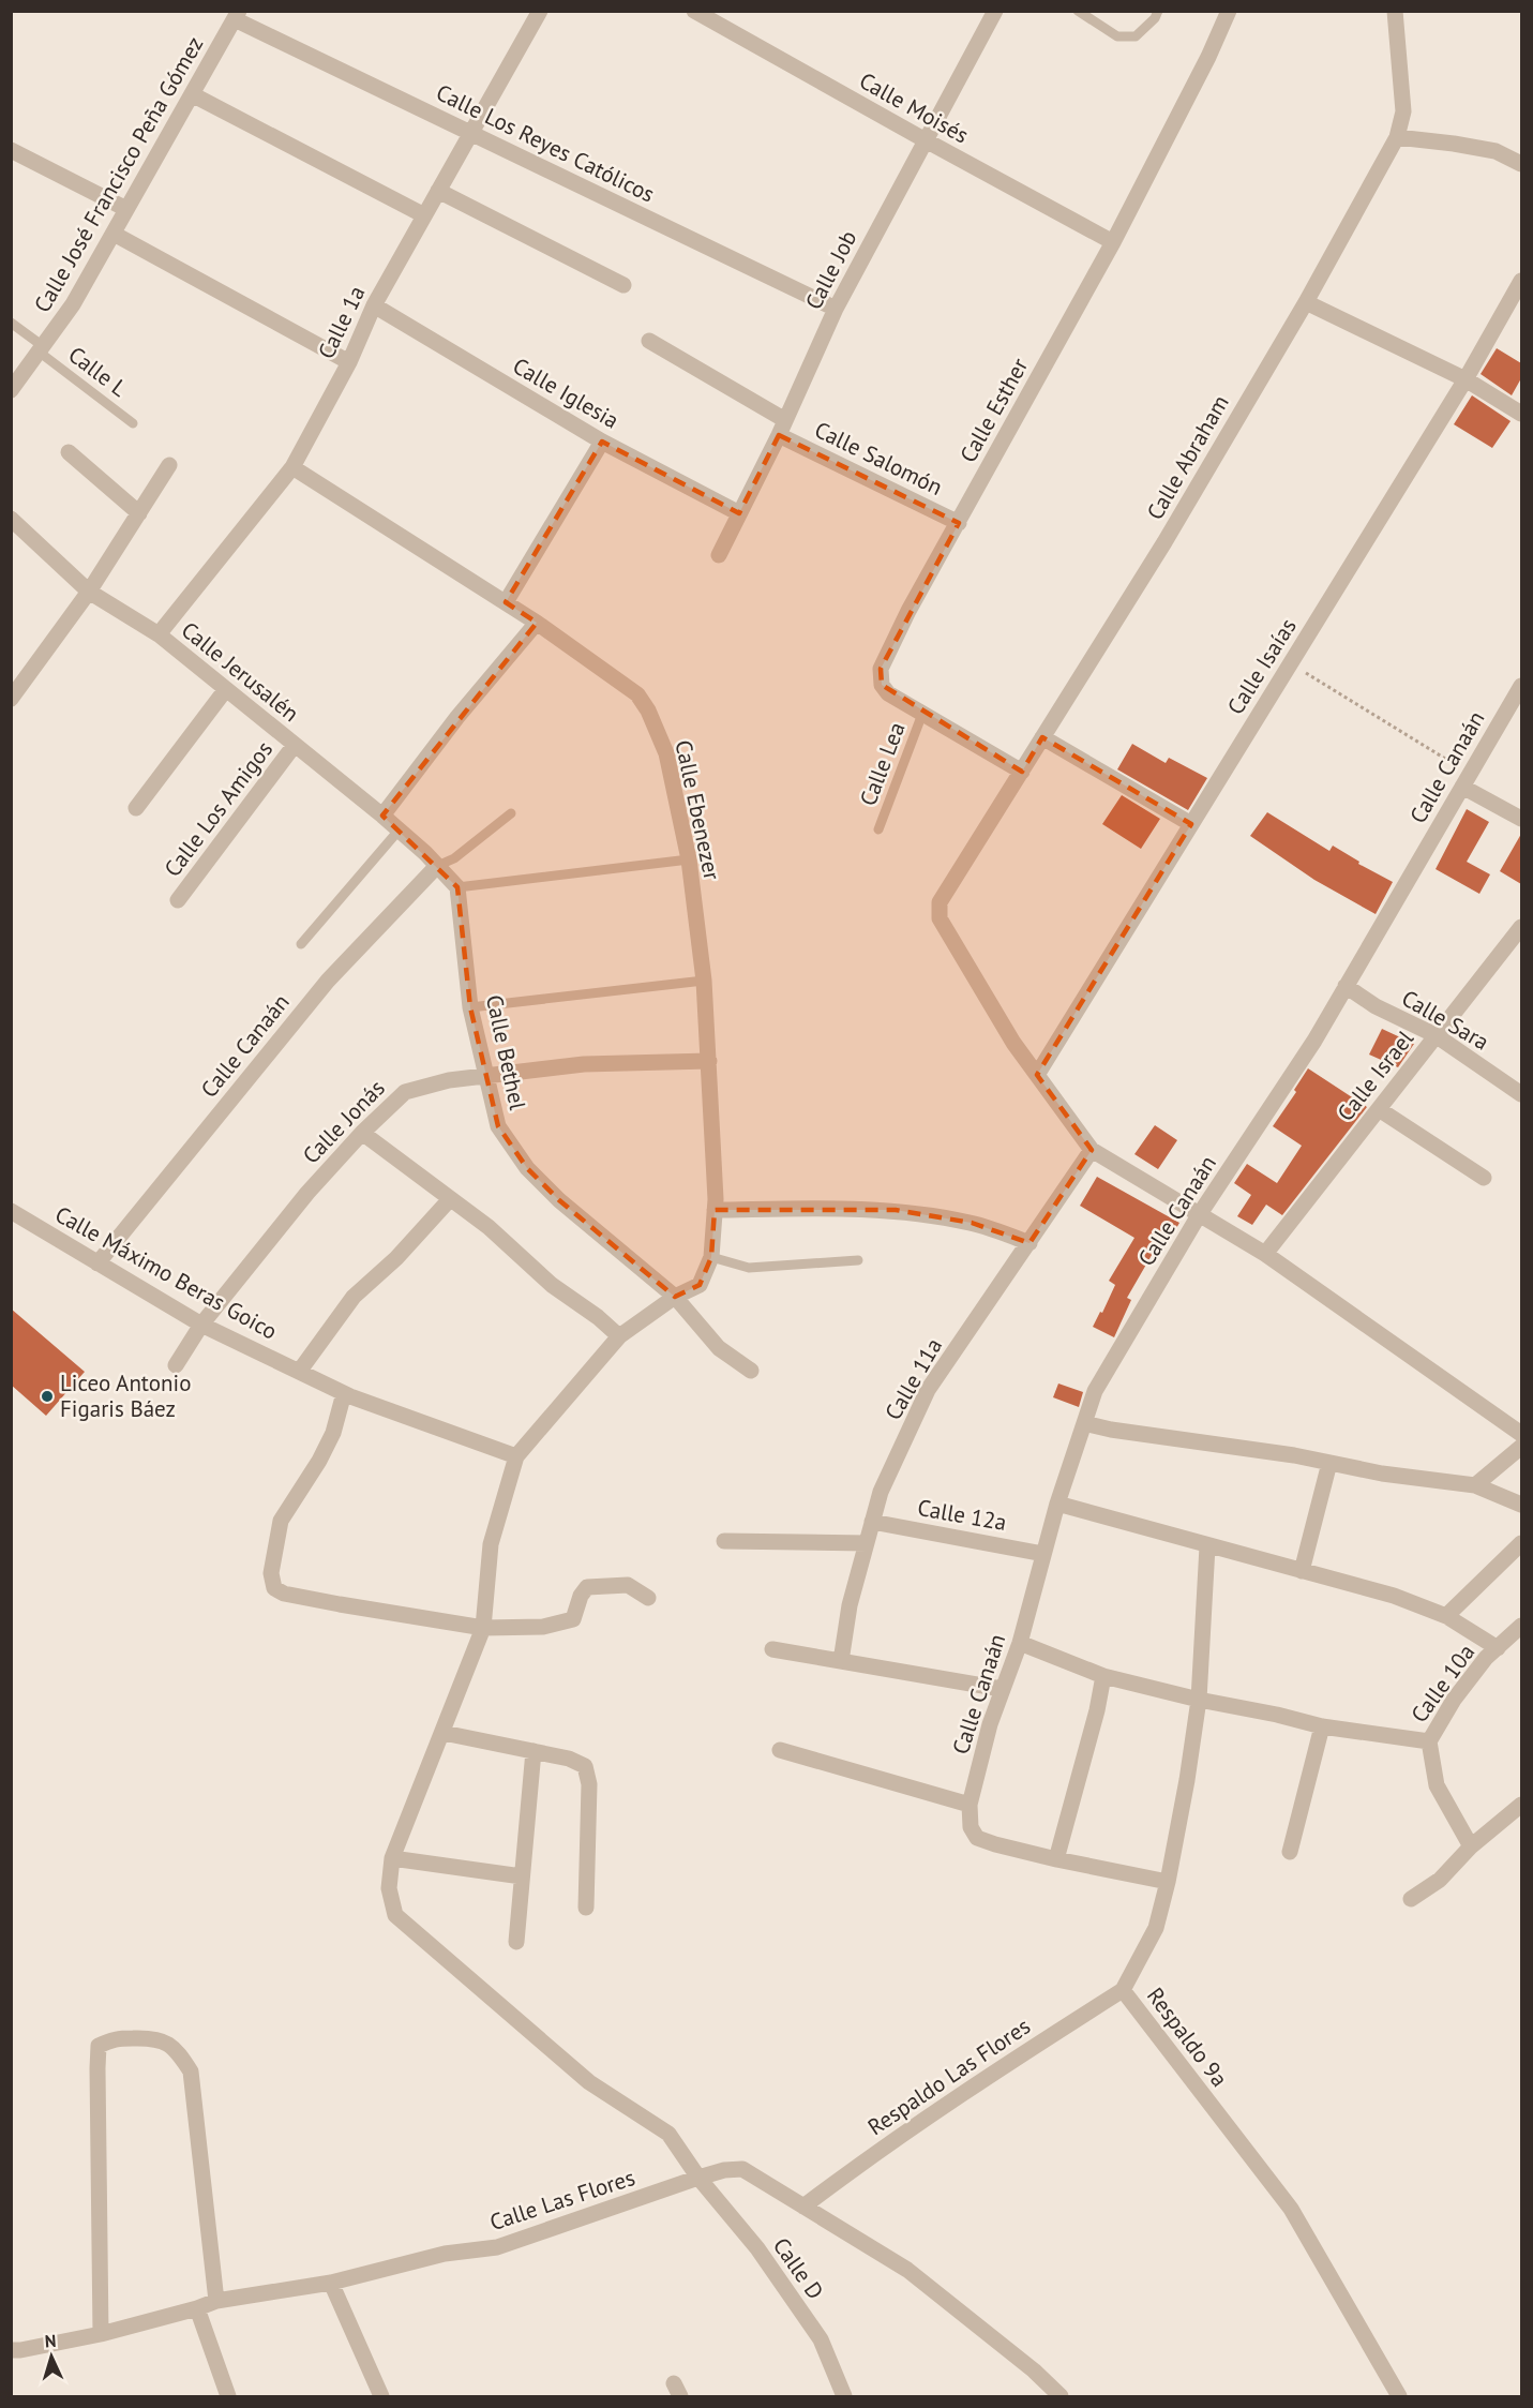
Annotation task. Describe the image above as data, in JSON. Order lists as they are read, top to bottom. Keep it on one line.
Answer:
{"streets":{"street":["Calle Moisés","Calle Los Reyes Católicos","Calle José Francisco Peña Gómez","Calle Job","Calle 1a","Calle Iglesia","Calle Esther","Calle Abraham","Calle Salomón","Calle Isaías","Calle Jerusalén","Calle Canaán","Calle Los Amigos","Calle Ebenezer","Calle Sara","Calle Bethel","Calle Israel","Calle Jonás","Calle Máximo Beras Goico","Calle 11a","Calle 12a","Calle 10a","Respaldo 9a","Respaldo Las Flores","Calle Las Flores","Calle D"],"lane":["Calle L","Calle Lea"]},"crossings":[["Calle Moisés","Calle Job"],["Calle Moisés","Calle Esther"],["Calle Los Reyes Católicos","Calle José Francisco Peña Gómez"],["Calle Los Reyes Católicos","Calle Job"],["Calle Los Reyes Católicos","Calle 1a"],["Calle José Francisco Peña Gómez","Calle L"],["Calle Job","Calle Iglesia"],["Calle Job","Calle Salomón"],["Calle 1a","Calle Iglesia"],["Calle 1a","Calle Jerusalén"],["Calle 1a","Calle Ebenezer"],["Calle Esther","Calle Abraham"],["Calle Esther","Calle Salomón"],["Calle Esther","Calle Lea"],["Calle Abraham","Calle Isaías"],["Calle Jerusalén","Calle Canaán"],["Calle Jerusalén","Calle Los Amigos"],["Calle Canaán","Calle Sara"],["Calle Canaán","Calle Máximo Beras Goico"],["Calle Canaán","Calle 12a"],["Calle Ebenezer","Calle Bethel"],["Calle Ebenezer","Calle Jonás"],["Calle Ebenezer","Calle Máximo Beras Goico"],["Calle Ebenezer","Calle D"],["Calle Sara","Calle Israel"],["Calle Bethel","Calle Jonás"],["Calle Jonás","Calle Máximo Beras Goico"],["Calle Máximo Beras Goico","Calle D"],["Calle 11a","Calle 12a"],["Respaldo 9a","Respaldo Las Flores"],["Respaldo Las Flores","Calle Las Flores"],["Calle Las Flores","Calle D"]],"places":["Liceo Antonio Figaris Báez"],"north":"top"}
